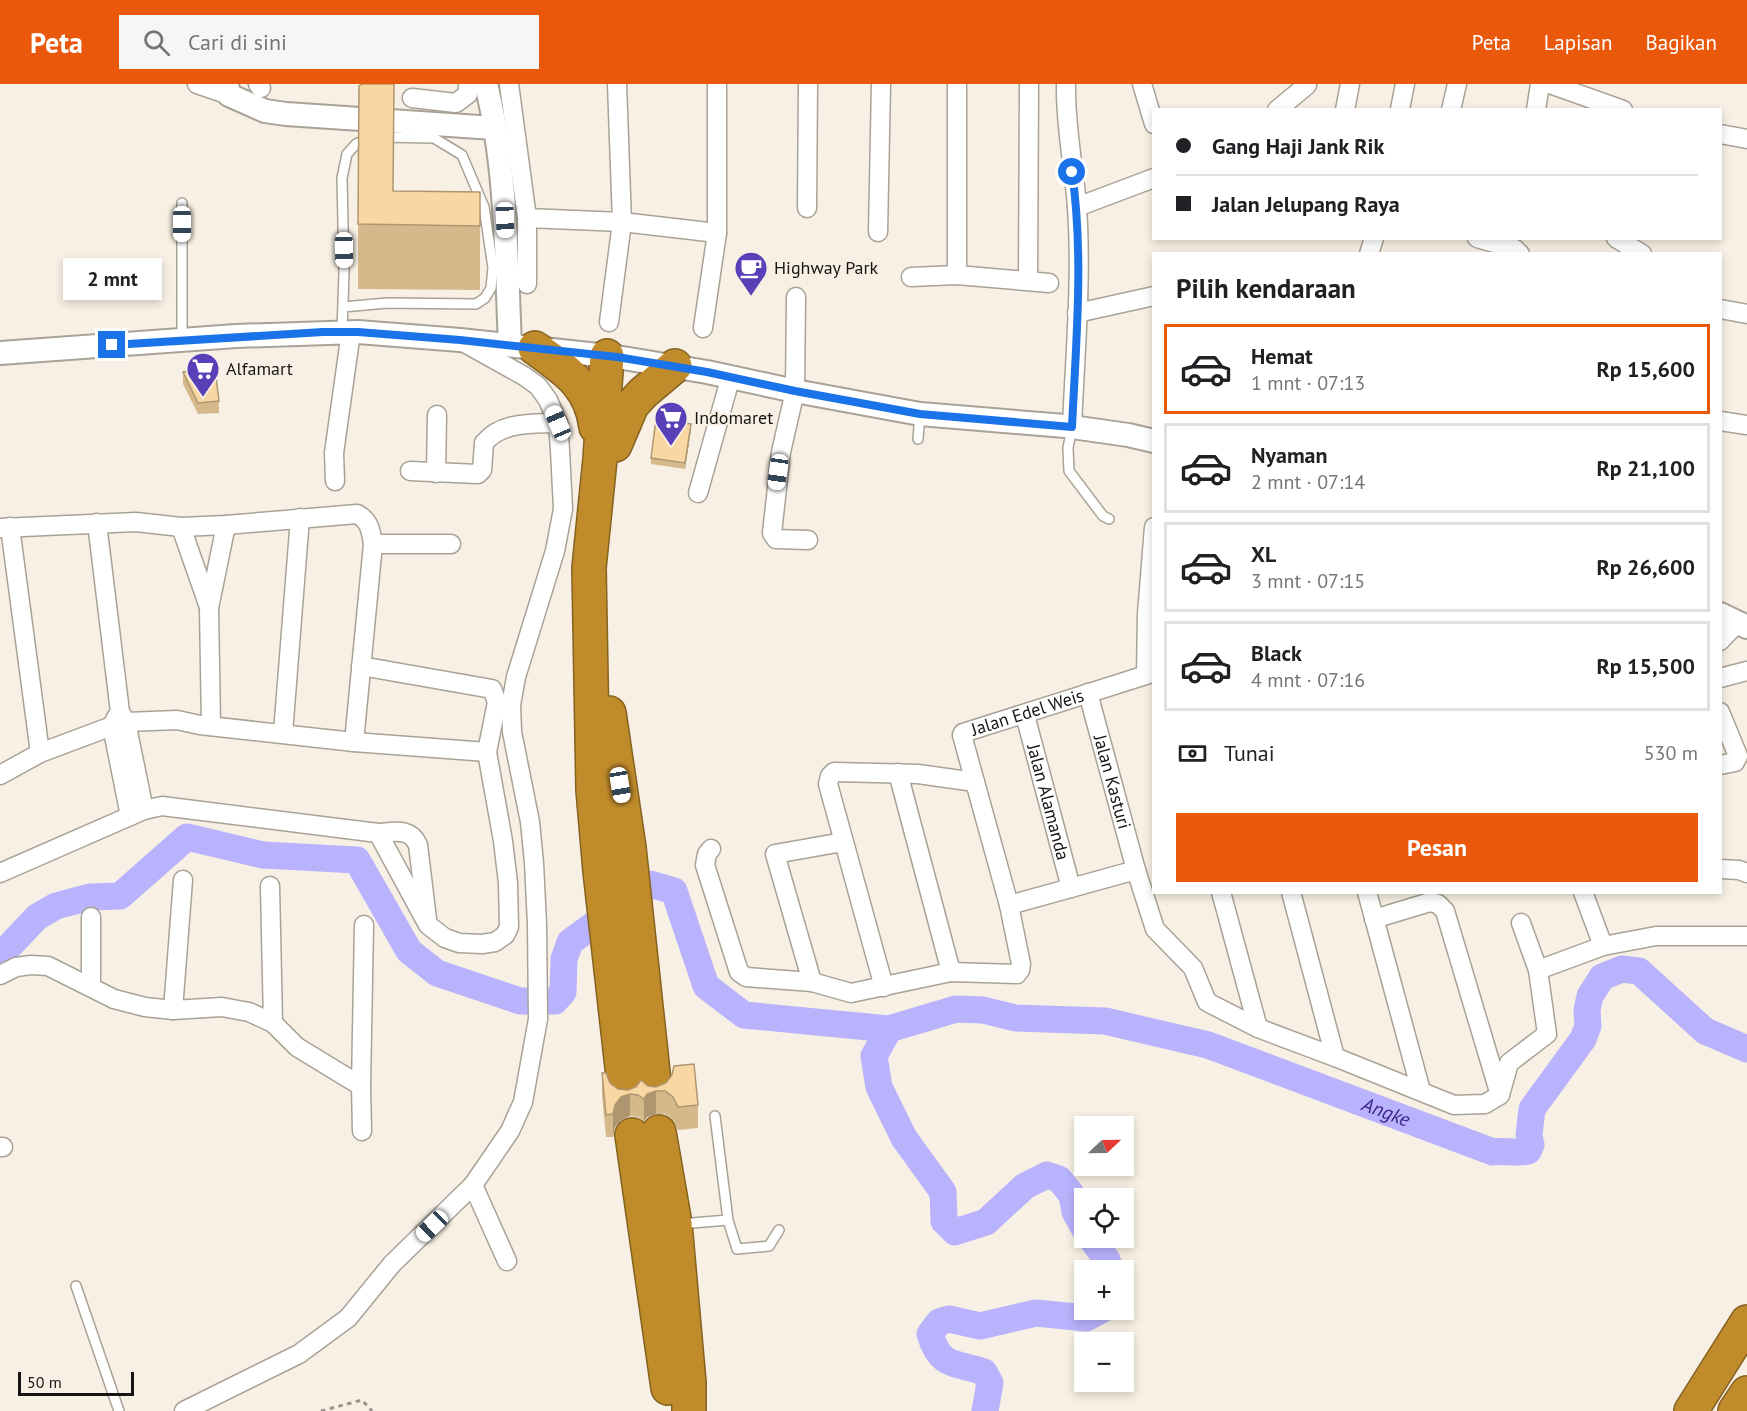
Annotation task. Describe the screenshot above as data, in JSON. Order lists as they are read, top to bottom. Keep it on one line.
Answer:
{"streets":{"street":["Jalan Edel Weis","Jalan Kasturi","Jalan Alamanda"]},"crossings":[["Jalan Edel Weis","Jalan Kasturi"],["Jalan Edel Weis","Jalan Alamanda"]],"water":["Angke"],"places":{"cafe":["Highway Park"],"supermarket":["Alfamart","Indomaret"]},"scale_bar":"50 m","north":"right","page":{"header":"Peta","search":"Cari di sini","nav":["Peta","Lapisan","Bagikan"],"banner":["Gang Haji Jank Rik","Jalan Jelupang Raya"],"heading":"Pilih kendaraan","bubble":"2 mnt","list":[{"name":"Hemat","note":"1 mnt · 07:13","value":"Rp 15,600"},{"name":"Nyaman","note":"2 mnt · 07:14","value":"Rp 21,100"},{"name":"XL","note":"3 mnt · 07:15","value":"Rp 26,600"},{"name":"Black","note":"4 mnt · 07:16","value":"Rp 15,500"}],"pay":["Tunai","530 m"],"buttons":"Pesan","map_buttons":["+","−"],"scale":"50 m"}}
